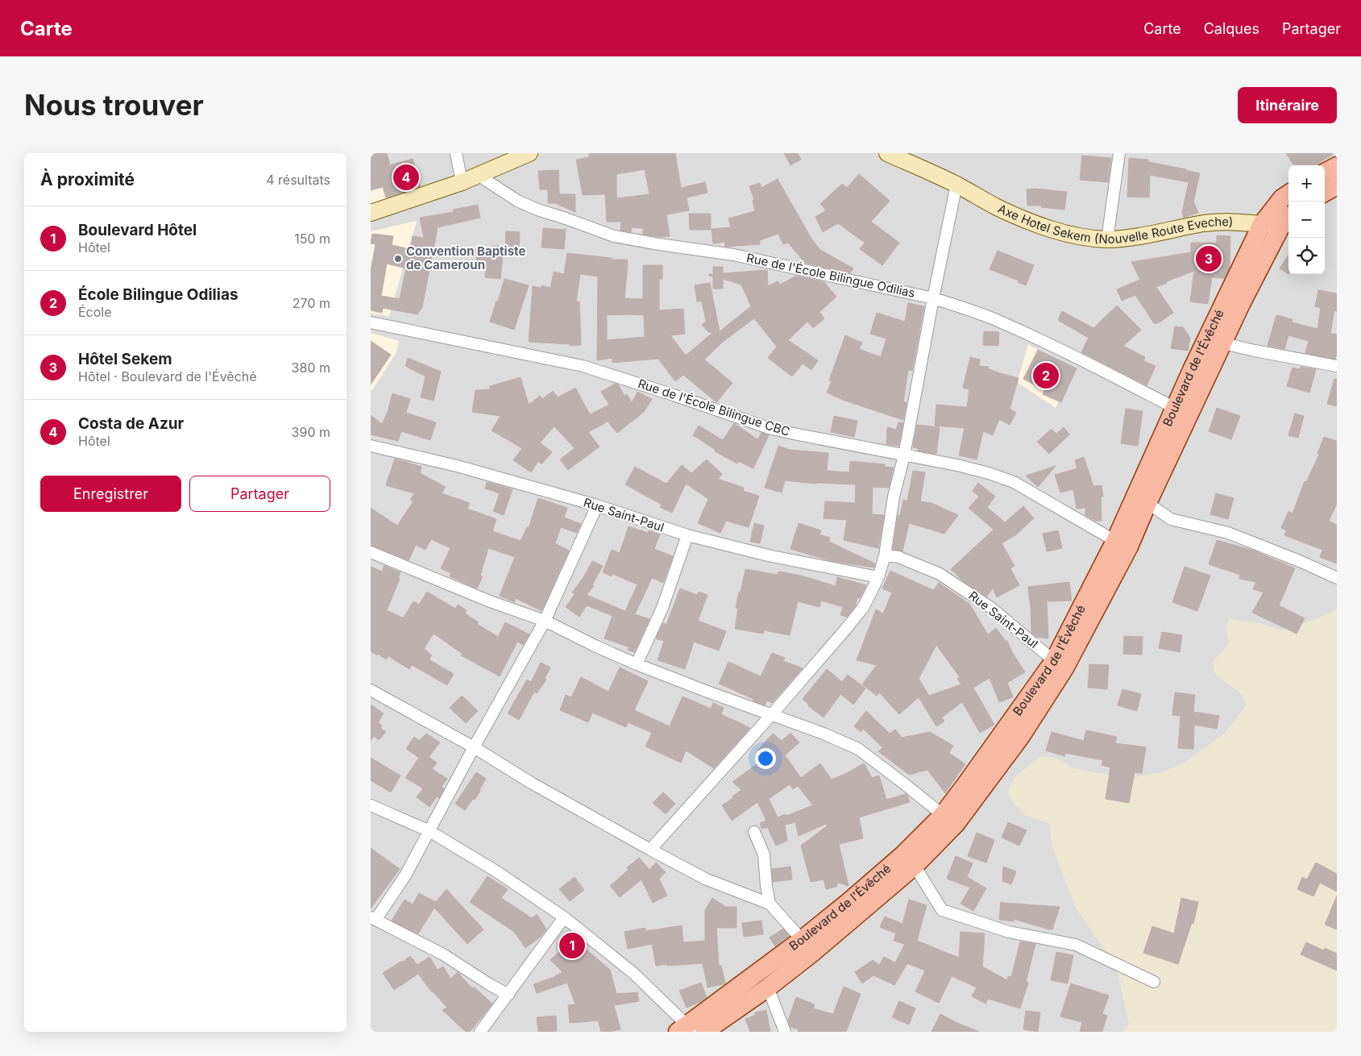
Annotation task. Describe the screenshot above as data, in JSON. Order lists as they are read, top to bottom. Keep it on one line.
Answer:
{"streets":{"main road":["Boulevard de l'Évêché"],"street":["Axe Hotel Sekem (Nouvelle Route Eveche)","Rue de l'École Bilingue Odilias","Rue de l'École Bilingue CBC","Rue Saint-Paul"]},"crossings":[["Axe Hotel Sekem (Nouvelle Route Eveche)","Boulevard de l'Évêché"],["Rue de l'École Bilingue Odilias","Boulevard de l'Évêché"],["Boulevard de l'Évêché","Rue de l'École Bilingue CBC"],["Boulevard de l'Évêché","Rue Saint-Paul"]],"places":["Convention Baptiste de Cameroun"],"page":{"header":"Carte","nav":["Carte","Calques","Partager"],"buttons":["Itinéraire",["Enregistrer","Partager"]],"title":"Nous trouver","heading":["À proximité","4 résultats"],"pins":["4","3","2","1"],"map_buttons":["+","−"],"list":[{"mark":"1","name":"Boulevard Hôtel","note":"Hôtel","value":"150 m"},{"mark":"2","name":"École Bilingue Odilias","note":"École","value":"270 m"},{"mark":"3","name":"Hôtel Sekem","note":"Hôtel · Boulevard de l'Évêché","value":"380 m"},{"mark":"4","name":"Costa de Azur","note":"Hôtel","value":"390 m"}]}}
